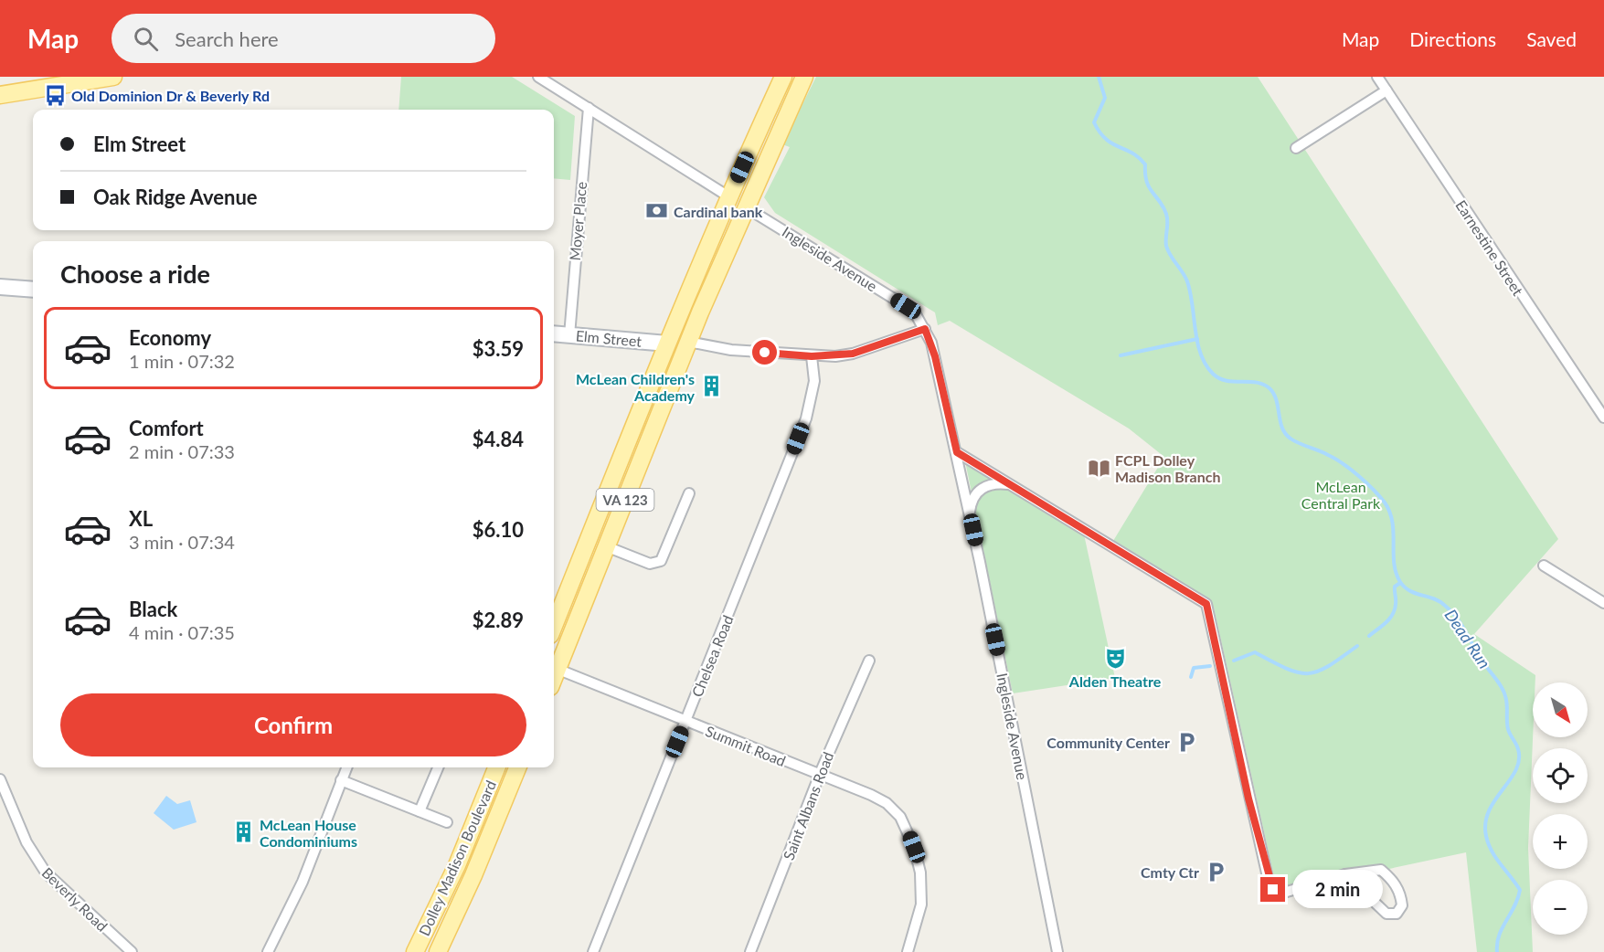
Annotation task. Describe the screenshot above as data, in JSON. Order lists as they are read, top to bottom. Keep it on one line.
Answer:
{"streets":{"main road":["VA 123","Dolley Madison Boulevard"],"street":["Moyer Place","Earnestine Street","Ingleside Avenue","Elm Street","Chelsea Road","Summit Road","Saint Albans Road","Beverly Road"]},"crossings":[["Moyer Place","Elm Street"],["Ingleside Avenue","VA 123"],["Elm Street","VA 123"],["VA 123","Summit Road"],["Chelsea Road","Summit Road"],["Summit Road","Saint Albans Road"]],"water":["Dead Run"],"parks":["McLean Central Park"],"places":{"bus stop":["Old Dominion Dr & Beverly Rd"],"bank":["Cardinal bank"],"building":["McLean Children's Academy","McLean House Condominiums"],"library":["FCPL Dolley Madison Branch"],"theatre":["Alden Theatre"],"parking":["Community Center","Cmty Ctr"]},"north":"bottom right","page":{"header":"Map","search":"Search here","nav":["Map","Directions","Saved"],"banner":["Elm Street","Oak Ridge Avenue"],"heading":"Choose a ride","list":[{"name":"Economy","note":"1 min · 07:32","value":"$3.59"},{"name":"Comfort","note":"2 min · 07:33","value":"$4.84"},{"name":"XL","note":"3 min · 07:34","value":"$6.10"},{"name":"Black","note":"4 min · 07:35","value":"$2.89"}],"map_buttons":["+","−"],"buttons":"Confirm","bubble":"2 min"}}
